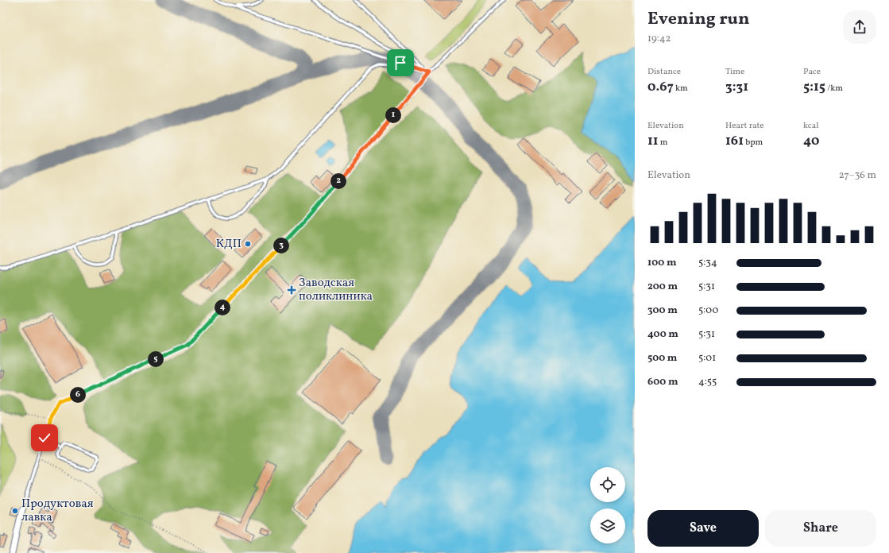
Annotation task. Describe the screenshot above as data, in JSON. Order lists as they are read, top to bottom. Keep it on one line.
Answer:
{"places":{"other":["КДП","Продуктовая лавка"],"health":["Заводская поликлиника"]},"page":{"heading":["Evening run","19:42"],"stats":[["Distance","0.67 km"],["Time","3:31"],["Pace","5:15 /km"],["Elevation","11 m"],["Heart rate","161 bpm"],["kcal","40"]],"pins":["1","2","3","4","5","6"],"chart":["Elevation","27–36 m"],"list":[{"name":"100 m","note":"5:34"},{"name":"200 m","note":"5:31"},{"name":"300 m","note":"5:00"},{"name":"400 m","note":"5:31"},{"name":"500 m","note":"5:01"},{"name":"600 m","note":"4:55"}],"buttons":["Save","Share"]}}
